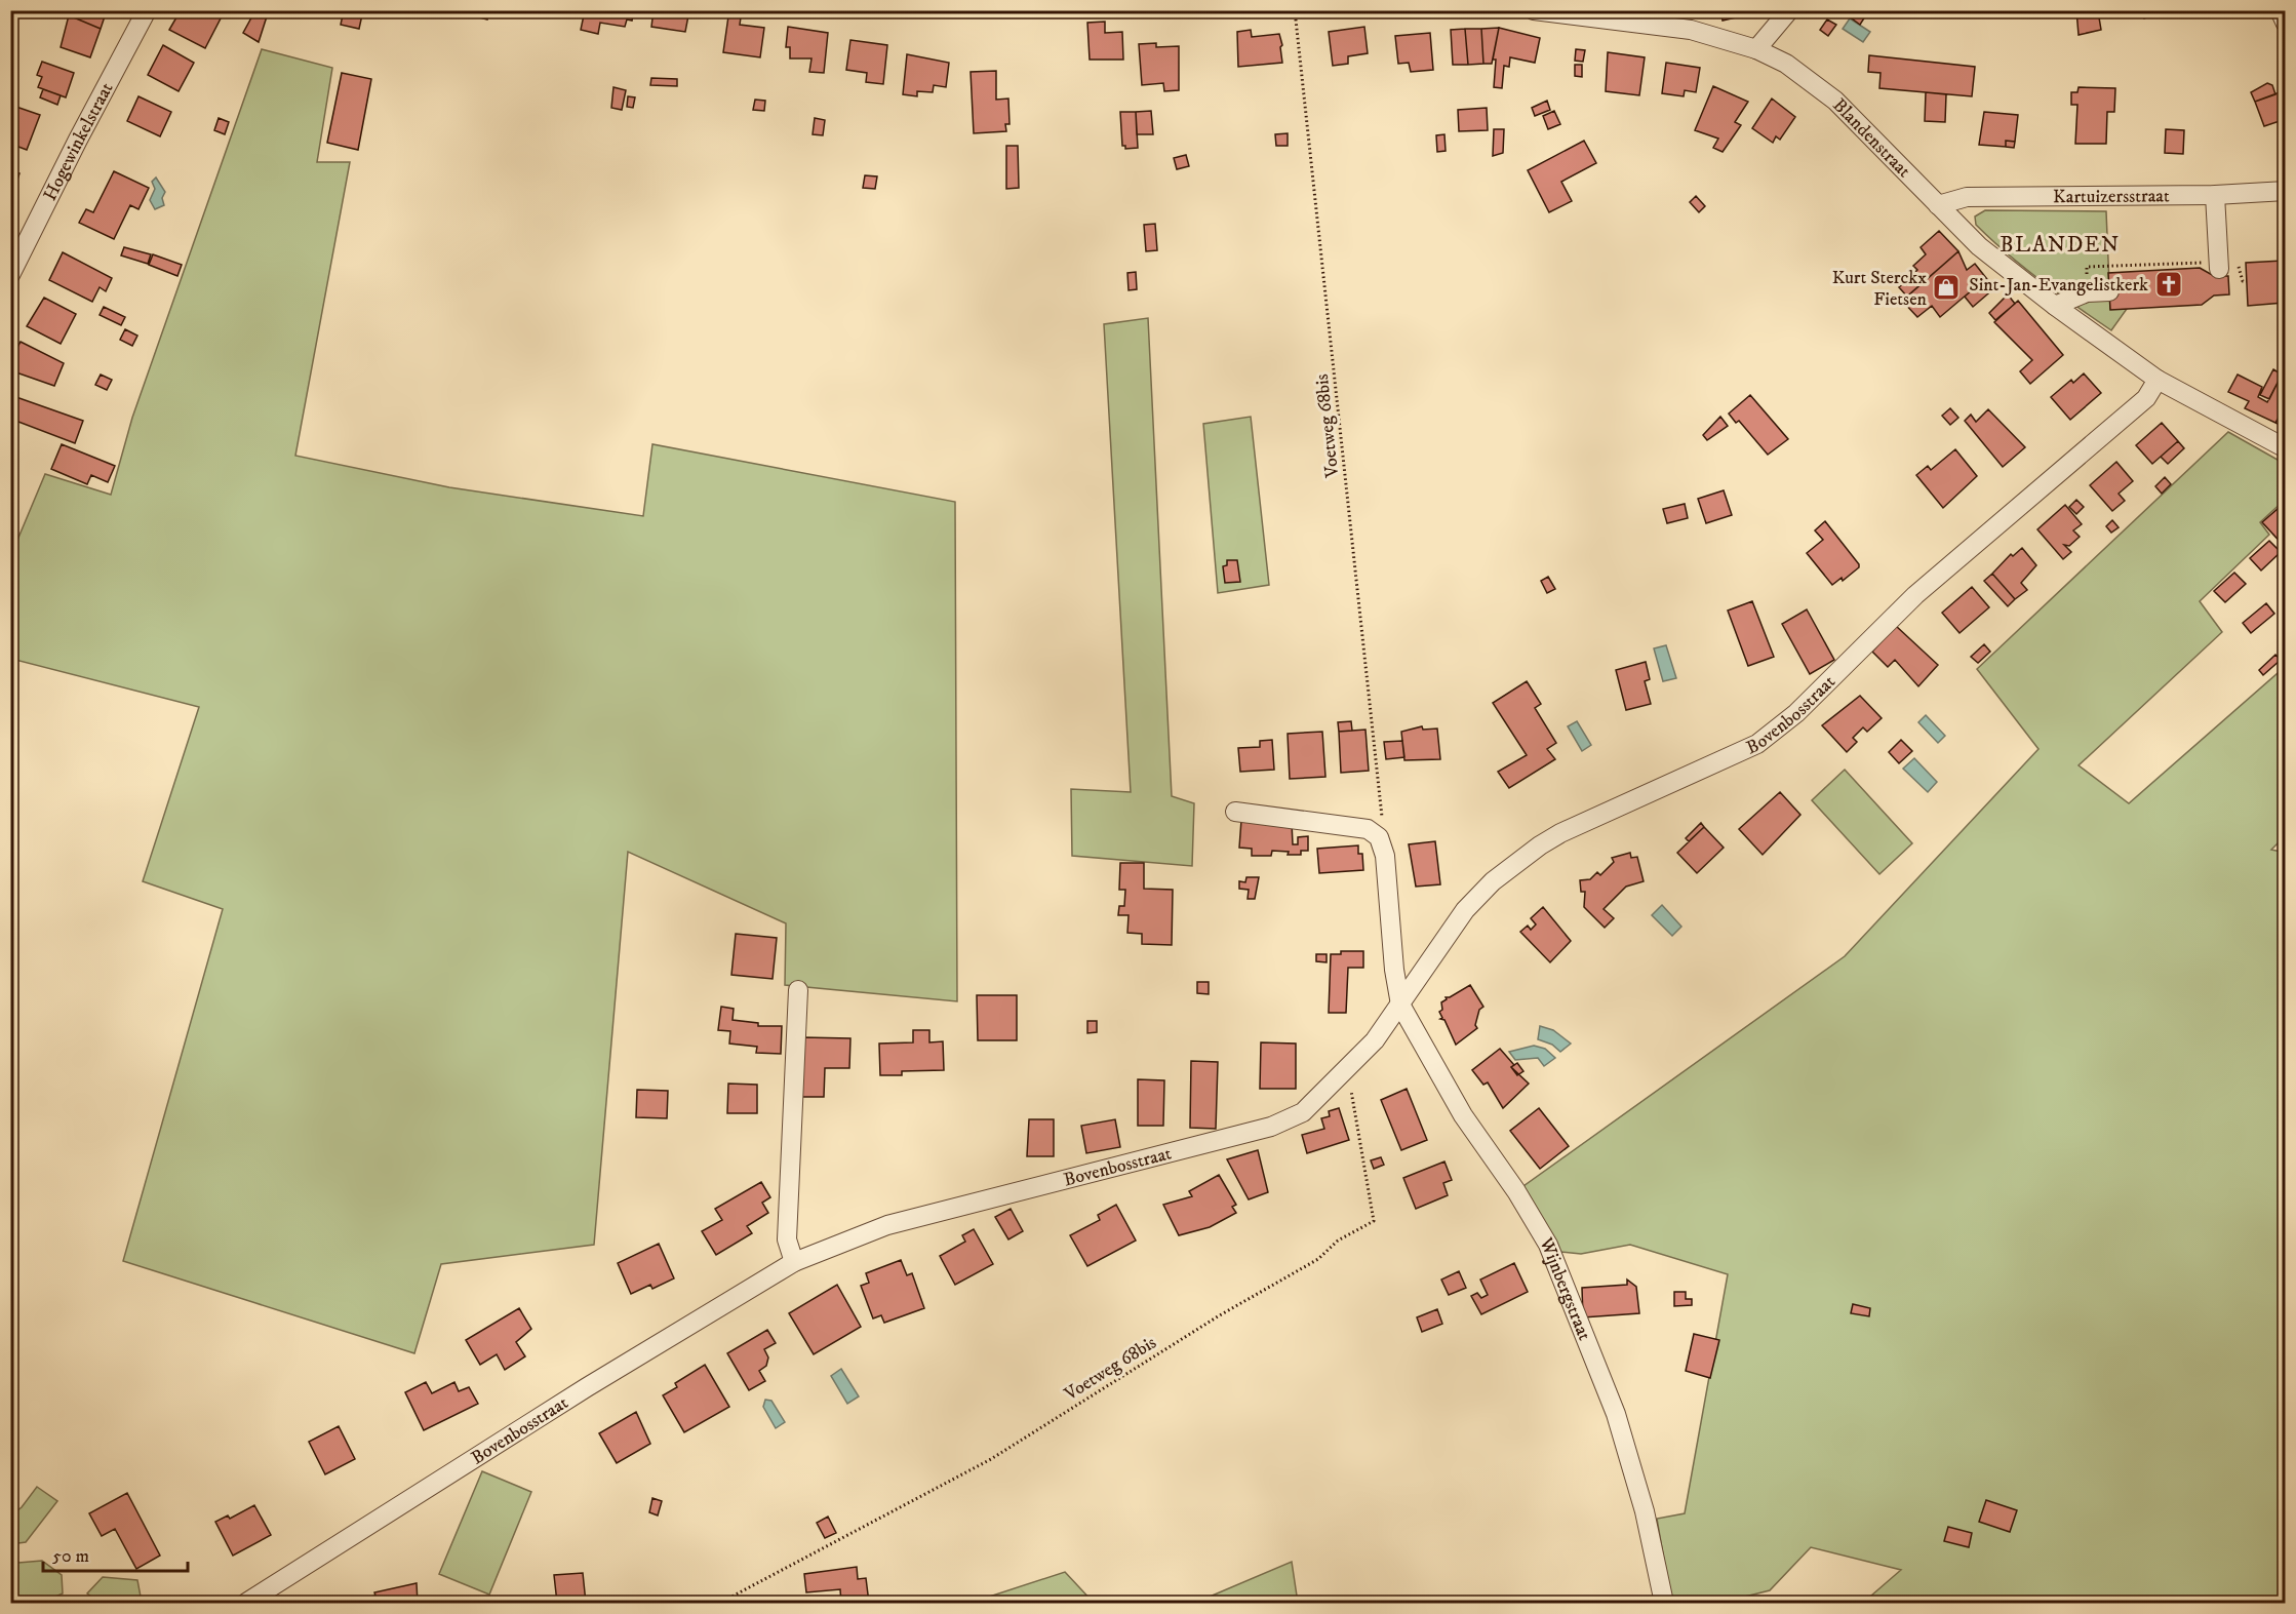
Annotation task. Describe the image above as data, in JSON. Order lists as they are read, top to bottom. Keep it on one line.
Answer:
{"streets":{"street":["Blandenstraat","Hogewinkelstraat","Kartuizersstraat","Bovenbosstraat","Wijnbergstraat"],"path":["Voetweg 68bis"]},"crossings":[["Blandenstraat","Kartuizersstraat"],["Blandenstraat","Bovenbosstraat"],["Voetweg 68bis","Bovenbosstraat"],["Bovenbosstraat","Wijnbergstraat"]],"districts":["BLANDEN"],"places":{"church":["Sint-Jan-Evangelistkerk"],"shop":["Kurt Sterckx Fietsen"]},"scale_bar":"50 m"}
